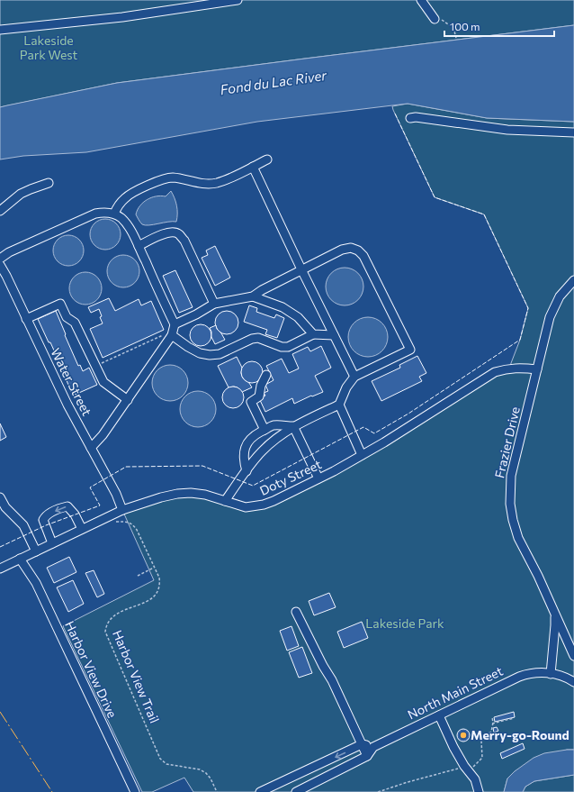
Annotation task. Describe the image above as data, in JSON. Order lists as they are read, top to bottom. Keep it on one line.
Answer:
{"streets":{"street":["Water Street","Frazier Drive","Doty Street","Harbor View Drive","North Main Street"],"path":["Harbor View Trail"]},"crossings":[["Water Street","Doty Street"],["Frazier Drive","Doty Street"],["Frazier Drive","North Main Street"],["Doty Street","Harbor View Drive"]],"water":["Fond du Lac River"],"parks":["Lakeside Park West","Lakeside Park"],"places":["Merry-go-Round"],"scale_bar":"100 m"}
